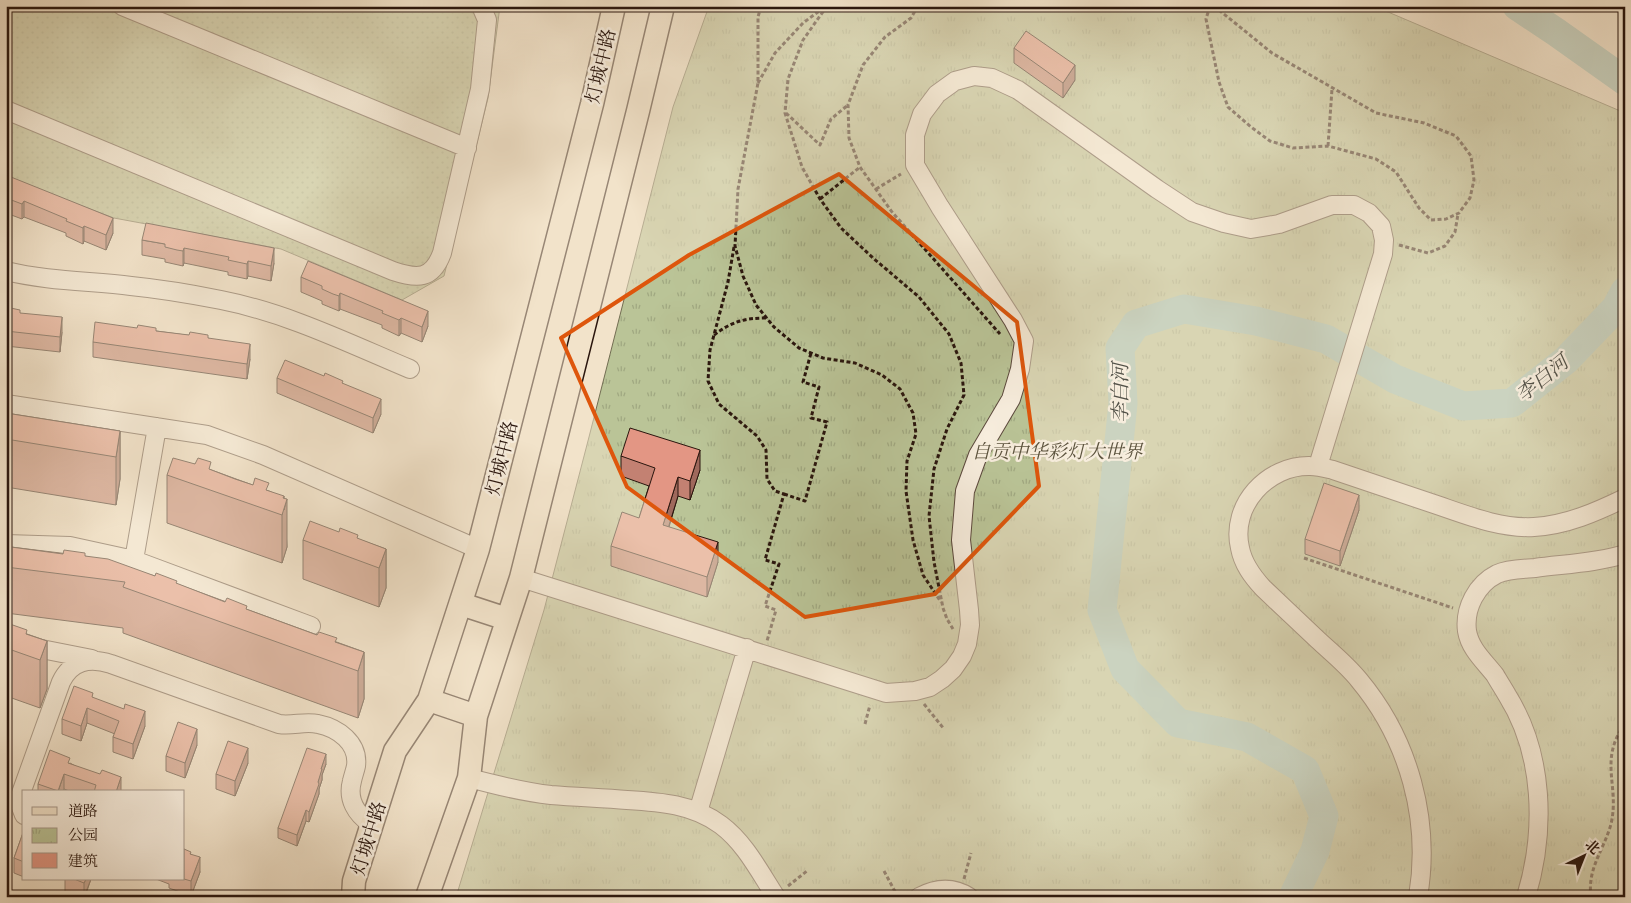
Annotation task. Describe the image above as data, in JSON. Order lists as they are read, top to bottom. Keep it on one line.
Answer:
{"streets":{"main road":["灯城中路"]},"water":["李白河"],"parks":["自贡中华彩灯大世界"],"legend":["道路","公园","建筑"],"north":"top right"}
